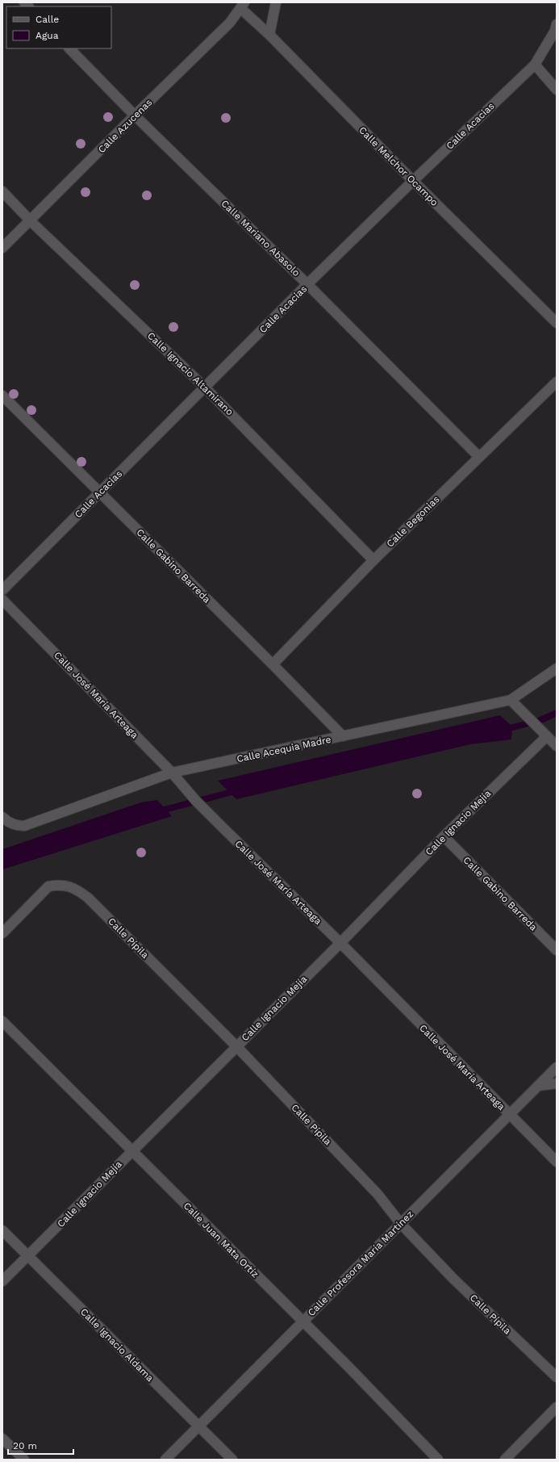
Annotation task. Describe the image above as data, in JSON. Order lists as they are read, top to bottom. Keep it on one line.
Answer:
{"streets":{"street":["Calle Azucenas","Calle Acacias","Calle Melchor Ocampo","Calle Mariano Abasolo","Calle Ignacio Altamirano","Calle Begonias","Calle Gabino Barreda","Calle José María Arteaga","Calle Acequia Madre","Calle Ignacio Mejía","Calle Pípila","Calle Juan Mata Ortíz","Calle Profesora María Martínez","Calle Ignacio Aldama"]},"crossings":[["Calle Azucenas","Calle Melchor Ocampo"],["Calle Azucenas","Calle Mariano Abasolo"],["Calle Azucenas","Calle Ignacio Altamirano"],["Calle Acacias","Calle Melchor Ocampo"],["Calle Acacias","Calle Mariano Abasolo"],["Calle Acacias","Calle Ignacio Altamirano"],["Calle Acacias","Calle Gabino Barreda"],["Calle Mariano Abasolo","Calle Begonias"],["Calle Ignacio Altamirano","Calle Begonias"],["Calle Begonias","Calle Gabino Barreda"],["Calle Gabino Barreda","Calle Acequia Madre"],["Calle Gabino Barreda","Calle Ignacio Mejía"],["Calle José María Arteaga","Calle Acequia Madre"],["Calle José María Arteaga","Calle Ignacio Mejía"],["Calle José María Arteaga","Calle Profesora María Martínez"],["Calle Ignacio Mejía","Calle Pípila"],["Calle Ignacio Mejía","Calle Juan Mata Ortíz"],["Calle Ignacio Mejía","Calle Ignacio Aldama"],["Calle Pípila","Calle Profesora María Martínez"],["Calle Juan Mata Ortíz","Calle Profesora María Martínez"],["Calle Profesora María Martínez","Calle Ignacio Aldama"]],"legend":["Calle","Agua"],"scale_bar":"20 m"}
